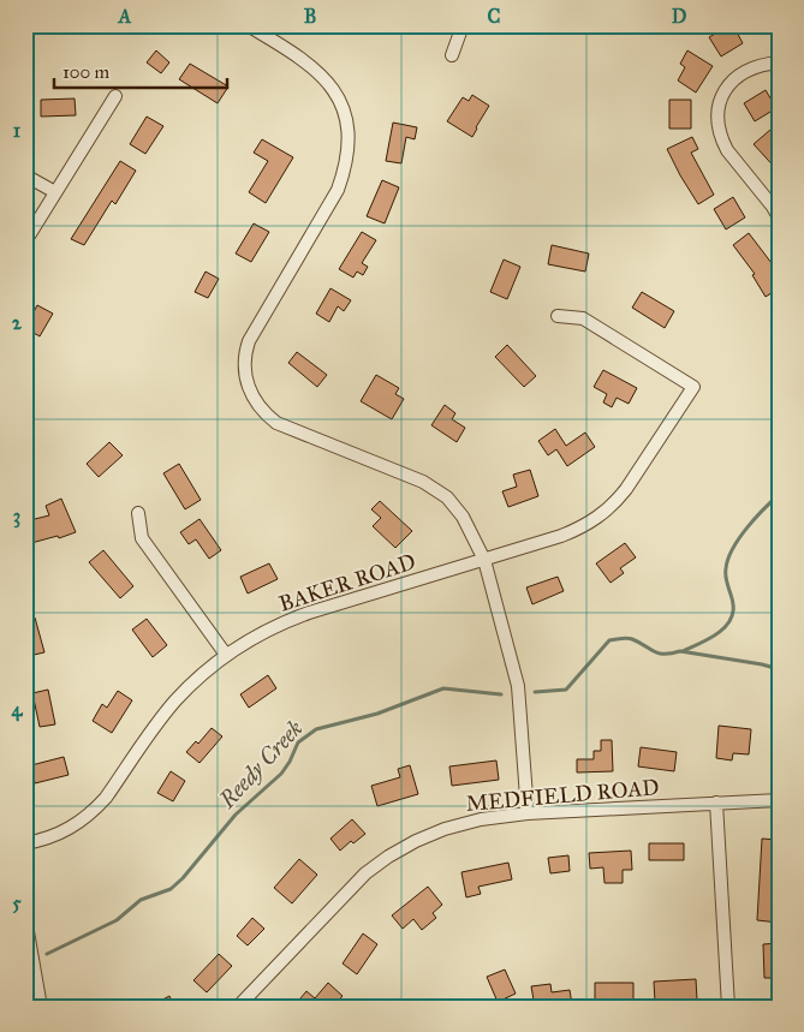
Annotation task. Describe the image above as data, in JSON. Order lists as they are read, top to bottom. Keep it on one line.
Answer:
{"streets":{"street":["BAKER ROAD","MEDFIELD ROAD"]},"water":["Reedy Creek"],"scale_bar":"100 m","grid":{"columns":["A","B","C","D"],"rows":["1","2","3","4","5"]}}
